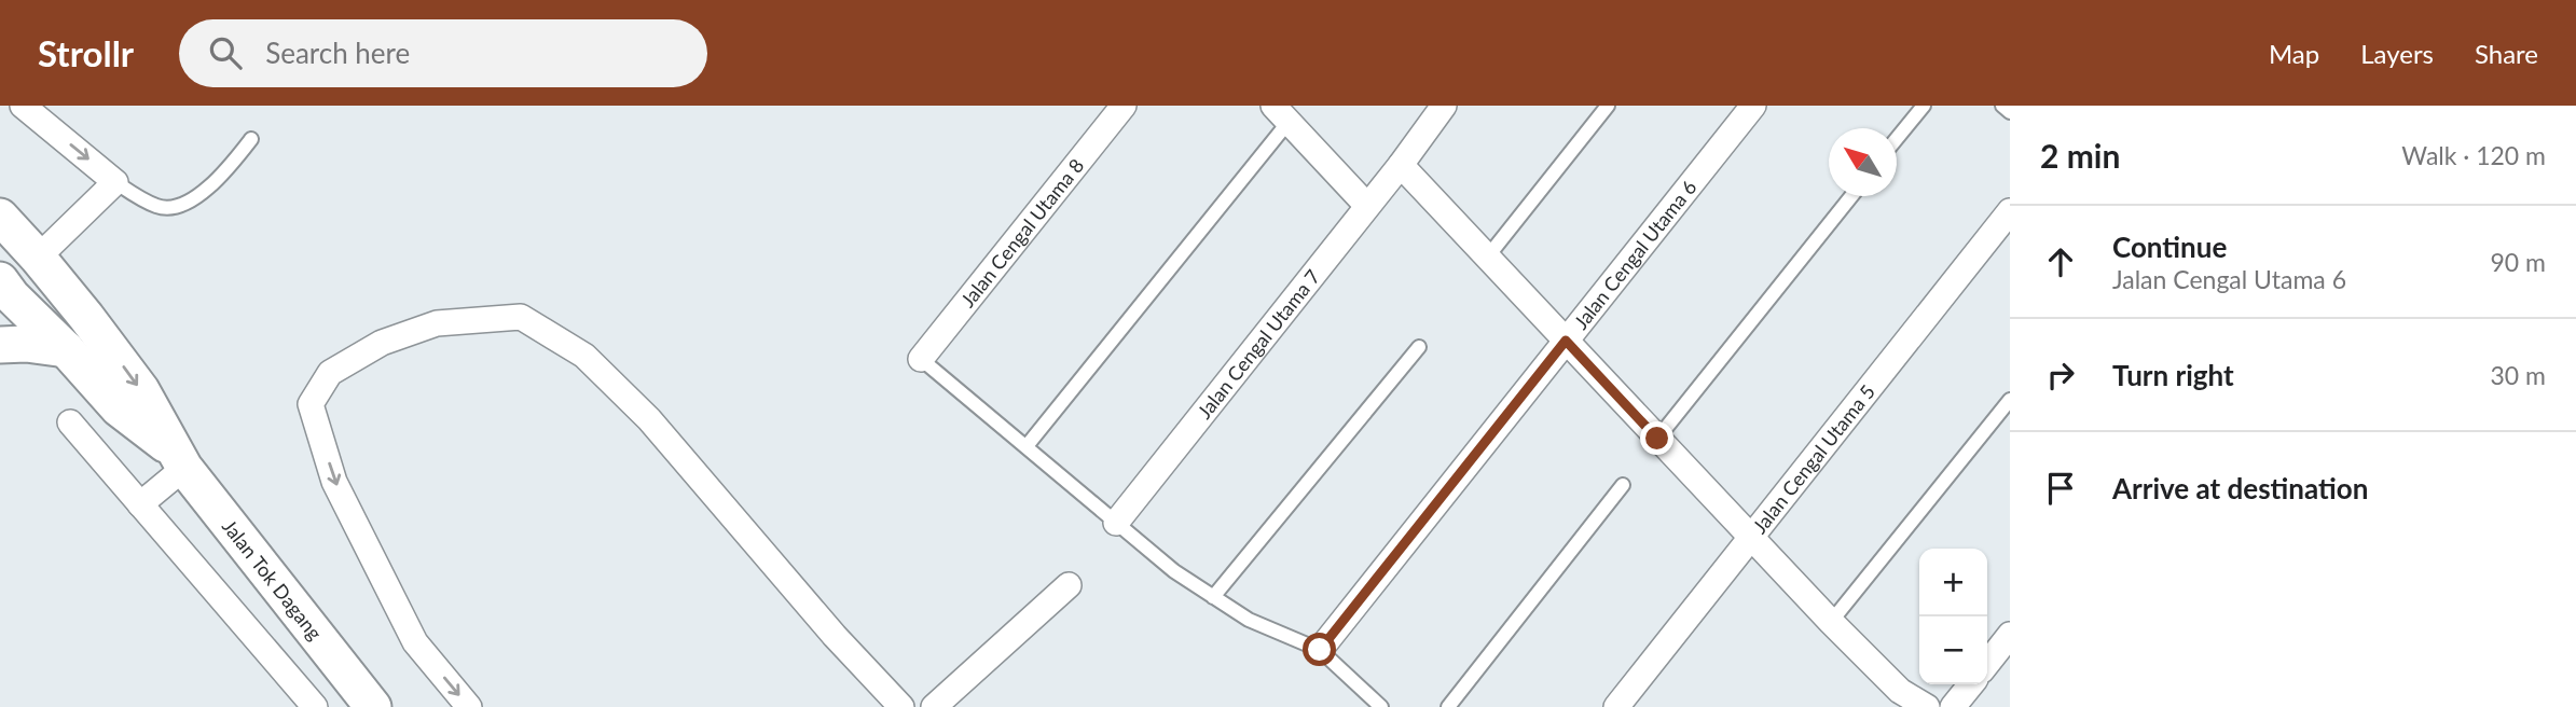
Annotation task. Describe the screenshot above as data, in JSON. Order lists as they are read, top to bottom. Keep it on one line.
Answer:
{"streets":{"street":["Jalan Cengal Utama 8","Jalan Cengal Utama 6","Jalan Cengal Utama 7","Jalan Cengal Utama 5","Jalan Tok Dagang"]},"north":"top left","page":{"header":"Strollr","search":"Search here","nav":["Map","Layers","Share"],"heading":["2 min","Walk · 120 m"],"list":[["Continue","Jalan Cengal Utama 6","90 m"],["Turn right","30 m"],"Arrive at destination"],"map_buttons":["+","−"]}}
